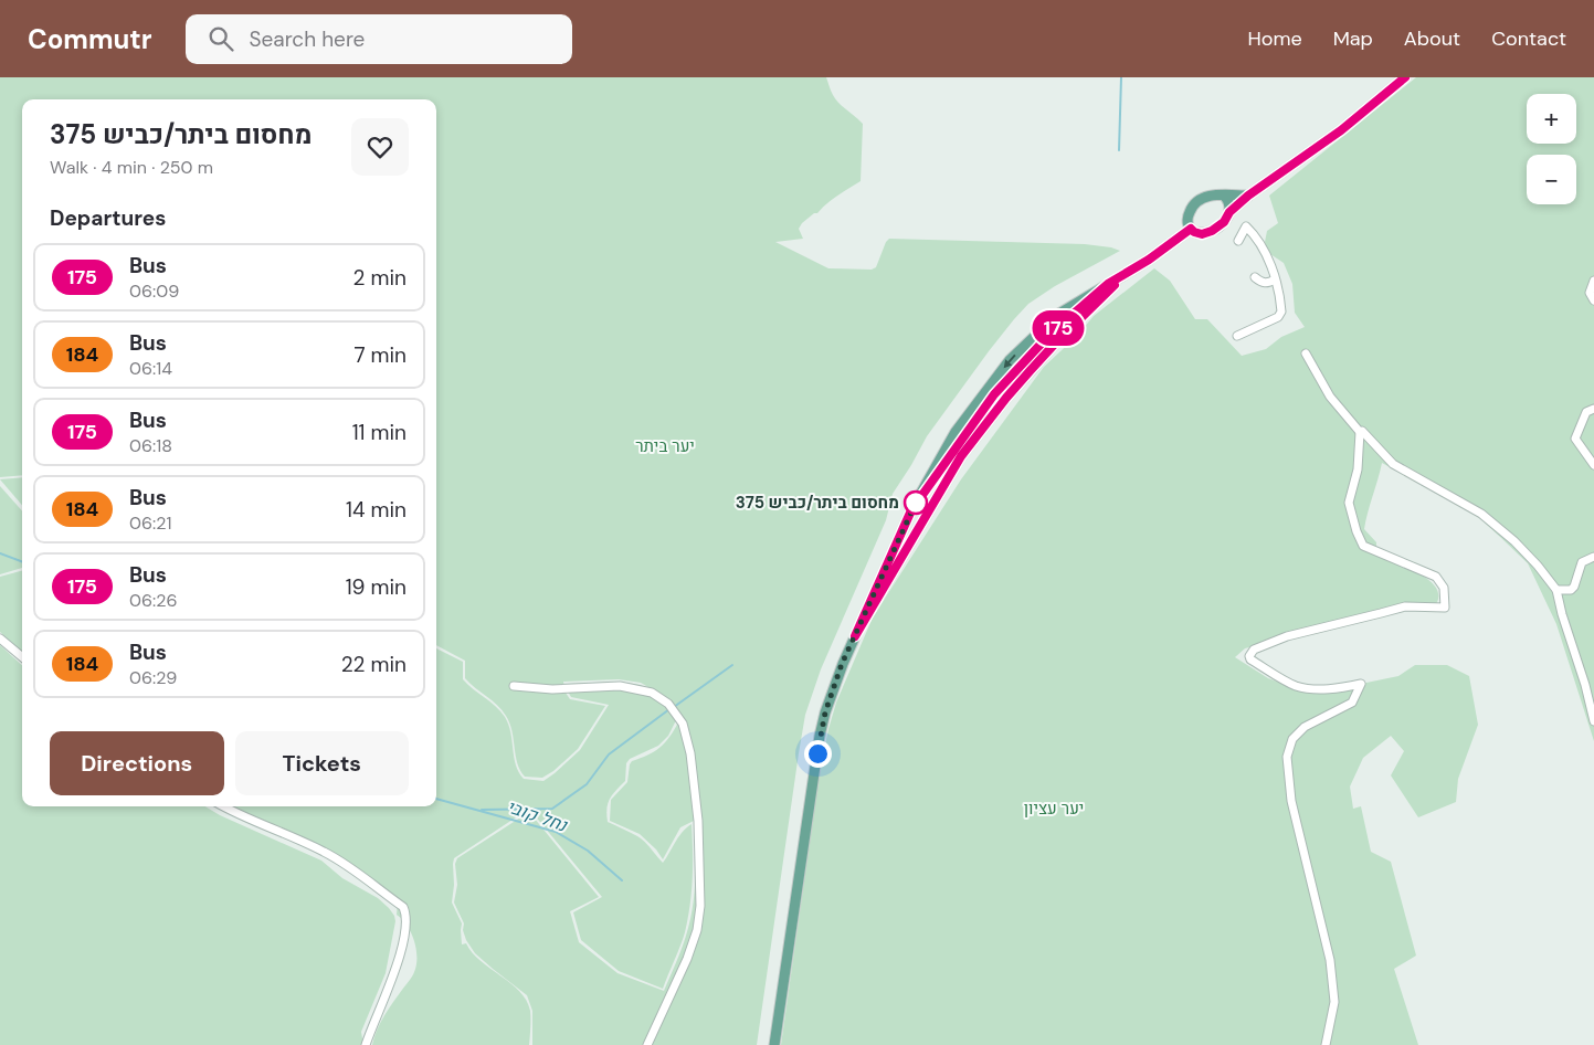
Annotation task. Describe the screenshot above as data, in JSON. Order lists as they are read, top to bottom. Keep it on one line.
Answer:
{"water":["נחל קובי"],"parks":["יער ביתר","יער עציון"],"places":["מחסום ביתר/כביש 375"],"lines":["bus line 175"],"page":{"header":"Commutr","search":"Search here","nav":["Home","Map","About","Contact"],"on_map":"175","map_buttons":["+","−"],"heading":[["מחסום ביתר/כביש 375","Walk · 4 min · 250 m"],"Departures"],"list":[{"mark":"175","name":"Bus","note":"06:09","value":"2 min"},{"mark":"184","name":"Bus","note":"06:14","value":"7 min"},{"mark":"175","name":"Bus","note":"06:18","value":"11 min"},{"mark":"184","name":"Bus","note":"06:21","value":"14 min"},{"mark":"175","name":"Bus","note":"06:26","value":"19 min"},{"mark":"184","name":"Bus","note":"06:29","value":"22 min"}],"buttons":["Directions","Tickets"]}}
